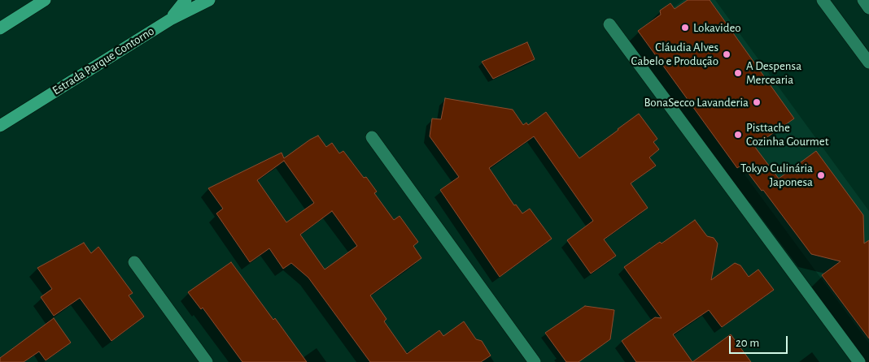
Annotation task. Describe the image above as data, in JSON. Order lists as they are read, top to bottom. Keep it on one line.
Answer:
{"streets":{"highway":["Estrada Parque Contorno"]},"places":["Lokavideo","Cláudia Alves Cabelo e Produção","A Despensa Mercearia","BonaSecco Lavanderia","Pisttache Cozinha Gourmet","Tokyo Culinária Japonesa"],"scale_bar":"20 m"}
